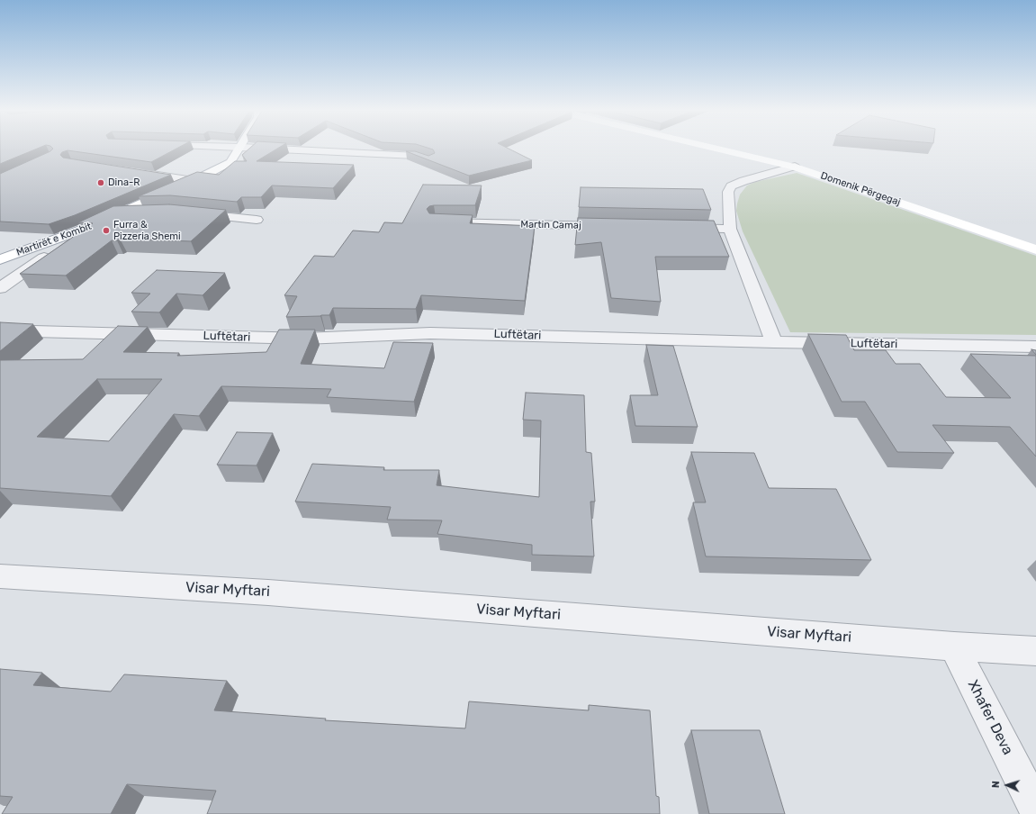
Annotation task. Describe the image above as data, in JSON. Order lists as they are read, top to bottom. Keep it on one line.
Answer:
{"streets":{"main road":["Domenik Përgegaj","Martirët e Kombit"],"street":["Martin Camaj","Luftëtari","Visar Myftari","Xhafer Deva"]},"crossings":[["Visar Myftari","Xhafer Deva"]],"places":["Dina-R","Furra & Pizzeria Shemi"],"north":"left"}
